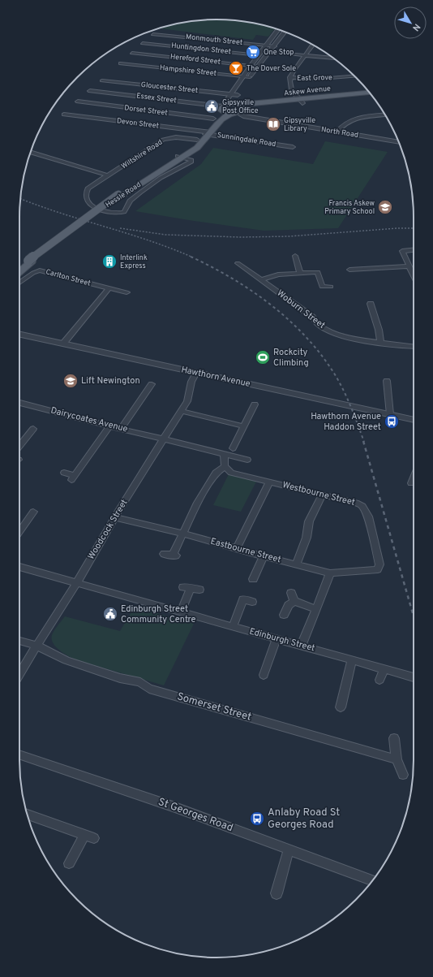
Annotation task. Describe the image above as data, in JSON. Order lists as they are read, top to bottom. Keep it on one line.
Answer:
{"streets":{"main road":["Askew Avenue","Hessle Road"],"street":["Monmouth Street","Huntingdon Street","Hereford Street","Hampshire Street","East Grove","Gloucester Street","Essex Street","Dorset Street","Devon Street","North Road","Sunningdale Road","Wiltshire Road","Carlton Street","Woburn Street","Hawthorn Avenue","Dairycoates Avenue","Westbourne Street","Woodcock Street","Eastbourne Street","Edinburgh Street","Somerset Street","St Georges Road"]},"crossings":[["Monmouth Street","Hessle Road"],["Huntingdon Street","Hessle Road"],["Hereford Street","Hessle Road"],["Hampshire Street","Hessle Road"],["Gloucester Street","Hessle Road"],["Askew Avenue","Essex Street"],["Askew Avenue","North Road"],["Askew Avenue","Hessle Road"],["Essex Street","Hessle Road"],["Dorset Street","Hessle Road"],["Devon Street","Sunningdale Road"],["Devon Street","Wiltshire Road"],["Devon Street","Hessle Road"],["North Road","Hessle Road"],["Sunningdale Road","Wiltshire Road"],["Sunningdale Road","Hessle Road"],["Wiltshire Road","Hessle Road"],["Hawthorn Avenue","Woodcock Street"],["Dairycoates Avenue","Woodcock Street"],["Westbourne Street","Eastbourne Street"],["Woodcock Street","Eastbourne Street"],["Woodcock Street","Edinburgh Street"],["Woodcock Street","Somerset Street"]],"places":{"supermarket":["One Stop"],"bar":["The Dover Sole"],"public building":["Gipsyville Post Office","Edinburgh Street Community Centre"],"library":["Gipsyville Library"],"school or university":["Francis Askew Primary School","Lift Newington"],"building":["Interlink Express"],"sports":["Rockcity Climbing"],"bus stop":["Hawthorn Avenue Haddon Street","Anlaby Road St Georges Road"]},"north":"bottom right"}
